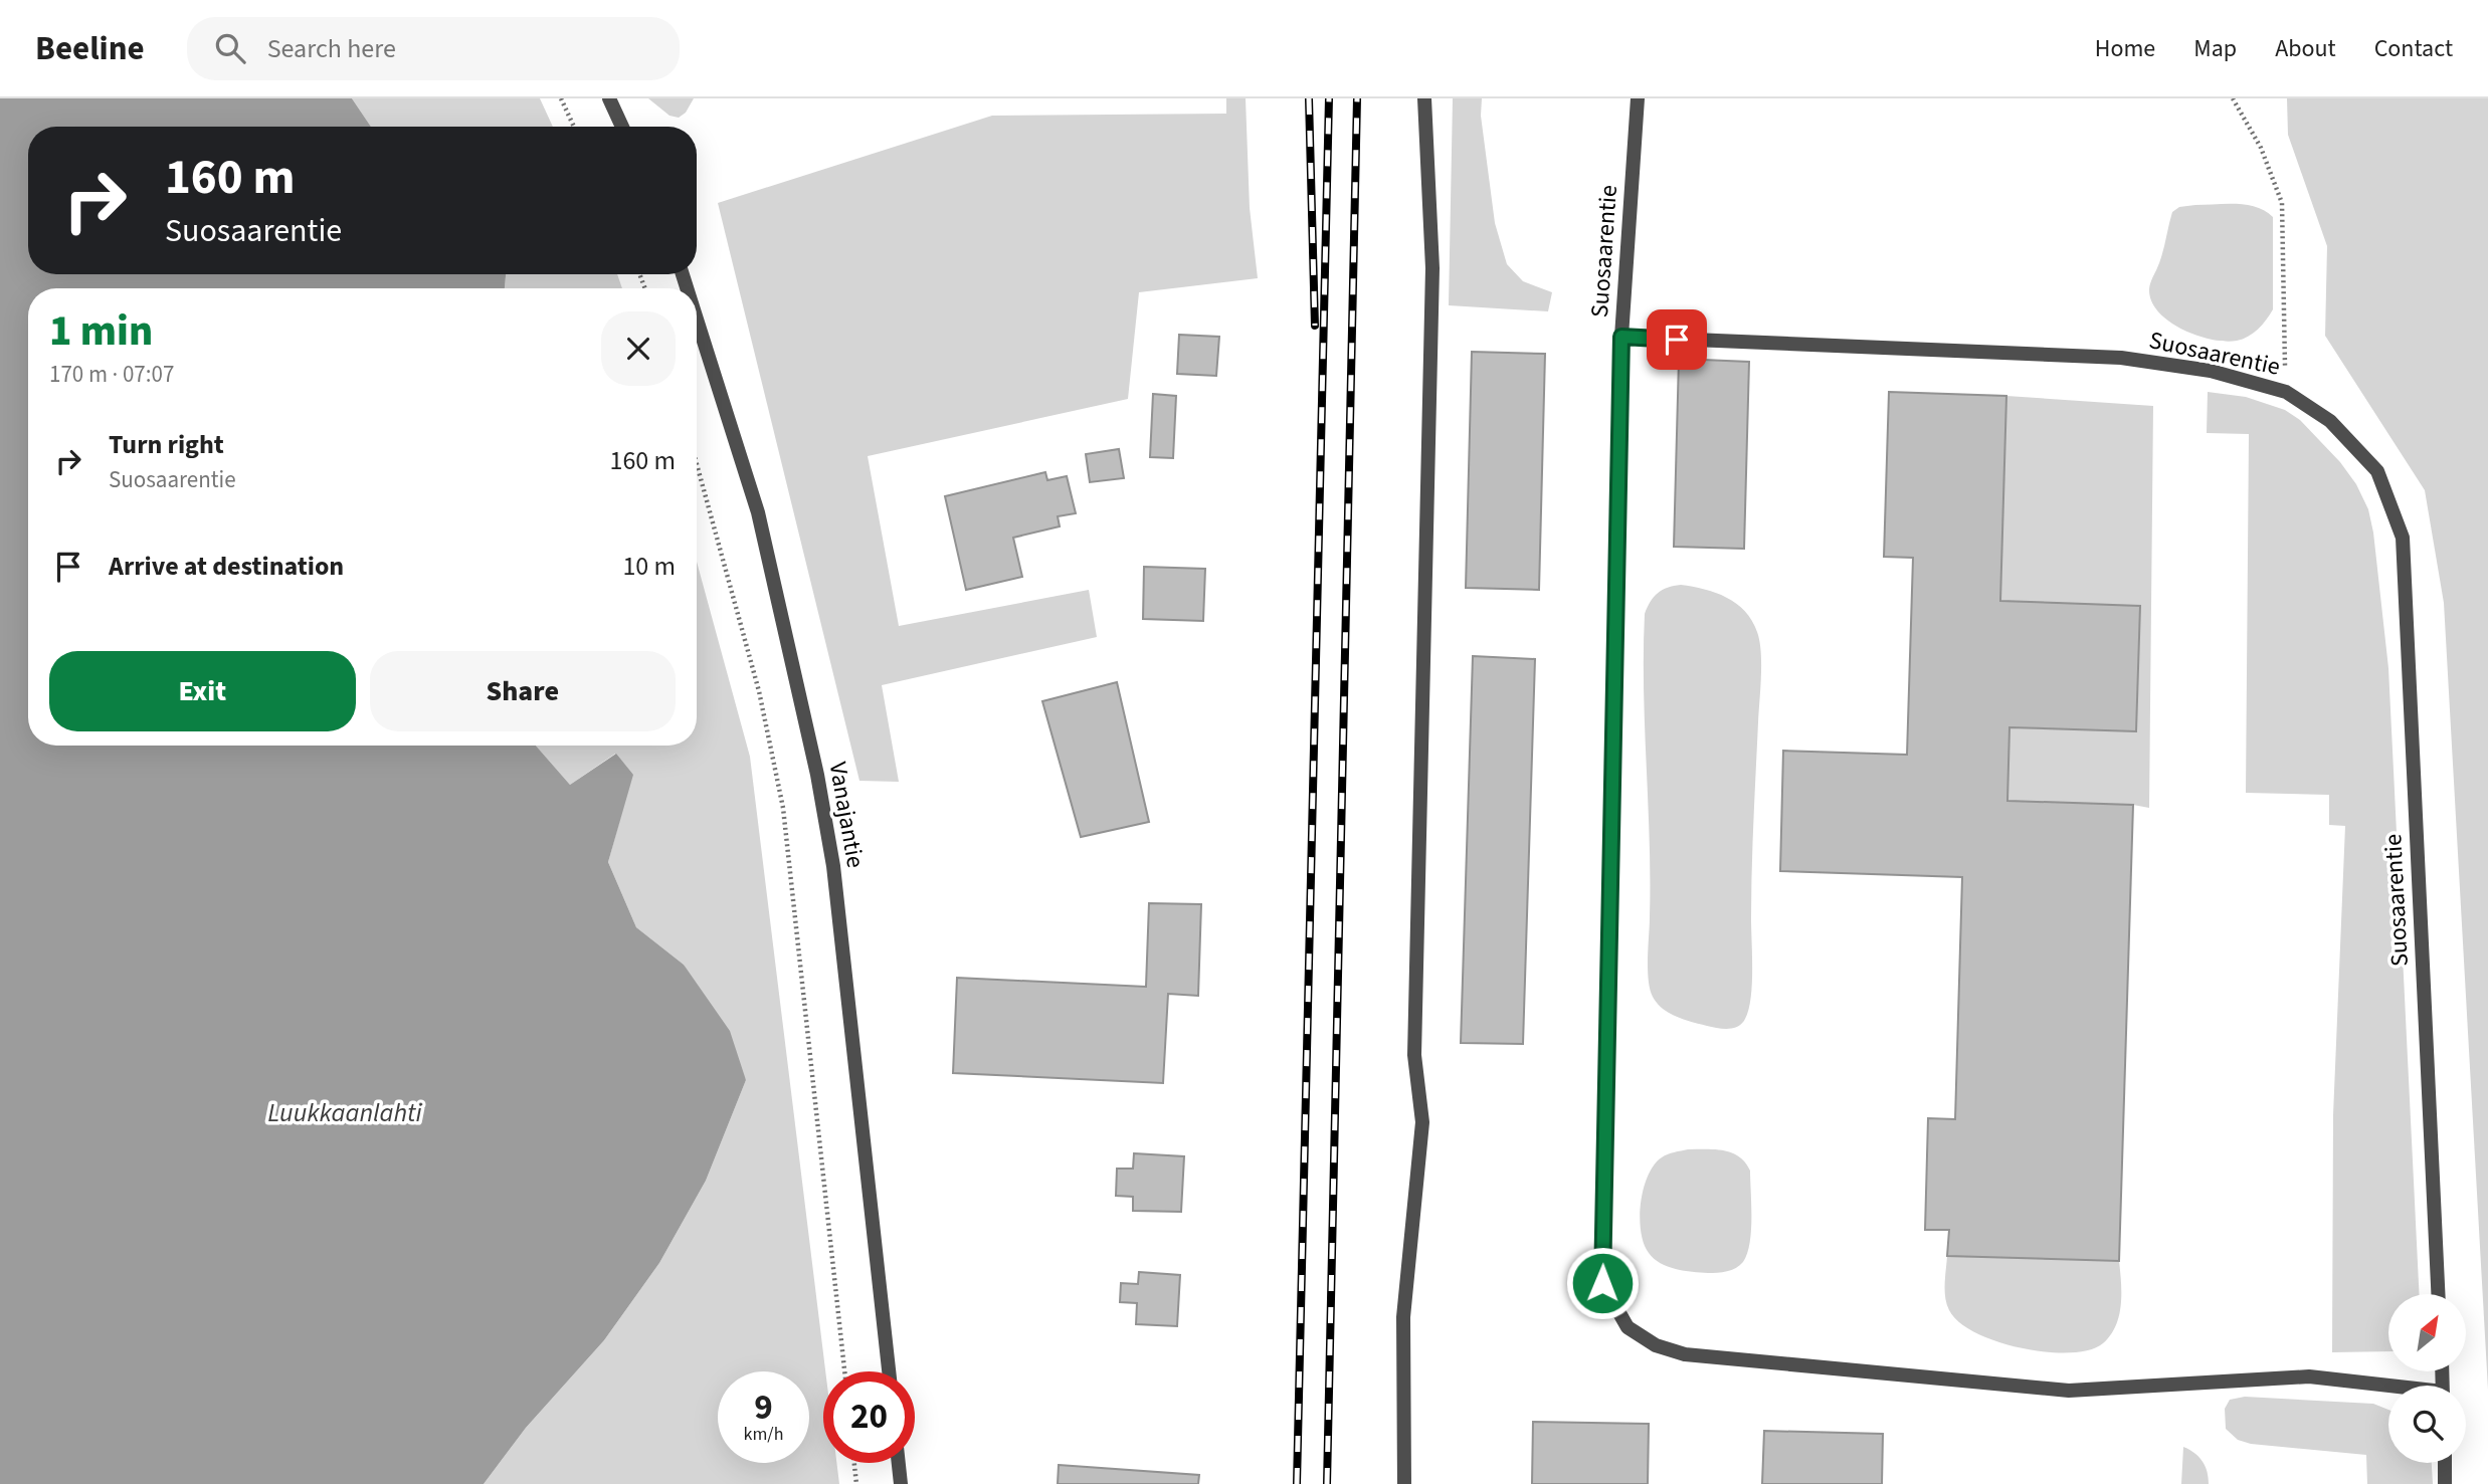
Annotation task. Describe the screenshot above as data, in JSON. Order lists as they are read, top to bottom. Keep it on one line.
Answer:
{"streets":{"street":["Suosaarentie","Vanajantie"]},"water":["Luukkaanlahti"],"north":"top right","page":{"header":"Beeline","search":"Search here","nav":["Home","Map","About","Contact"],"turn":["160 m","Suosaarentie"],"heading":["1 min","170 m · 07:07"],"list":[{"name":"Turn right","note":"Suosaarentie","value":"160 m"},{"name":"Arrive at destination","value":"10 m"}],"buttons":["Exit","Share"],"speed":"9 km/h","limit":"20"}}
